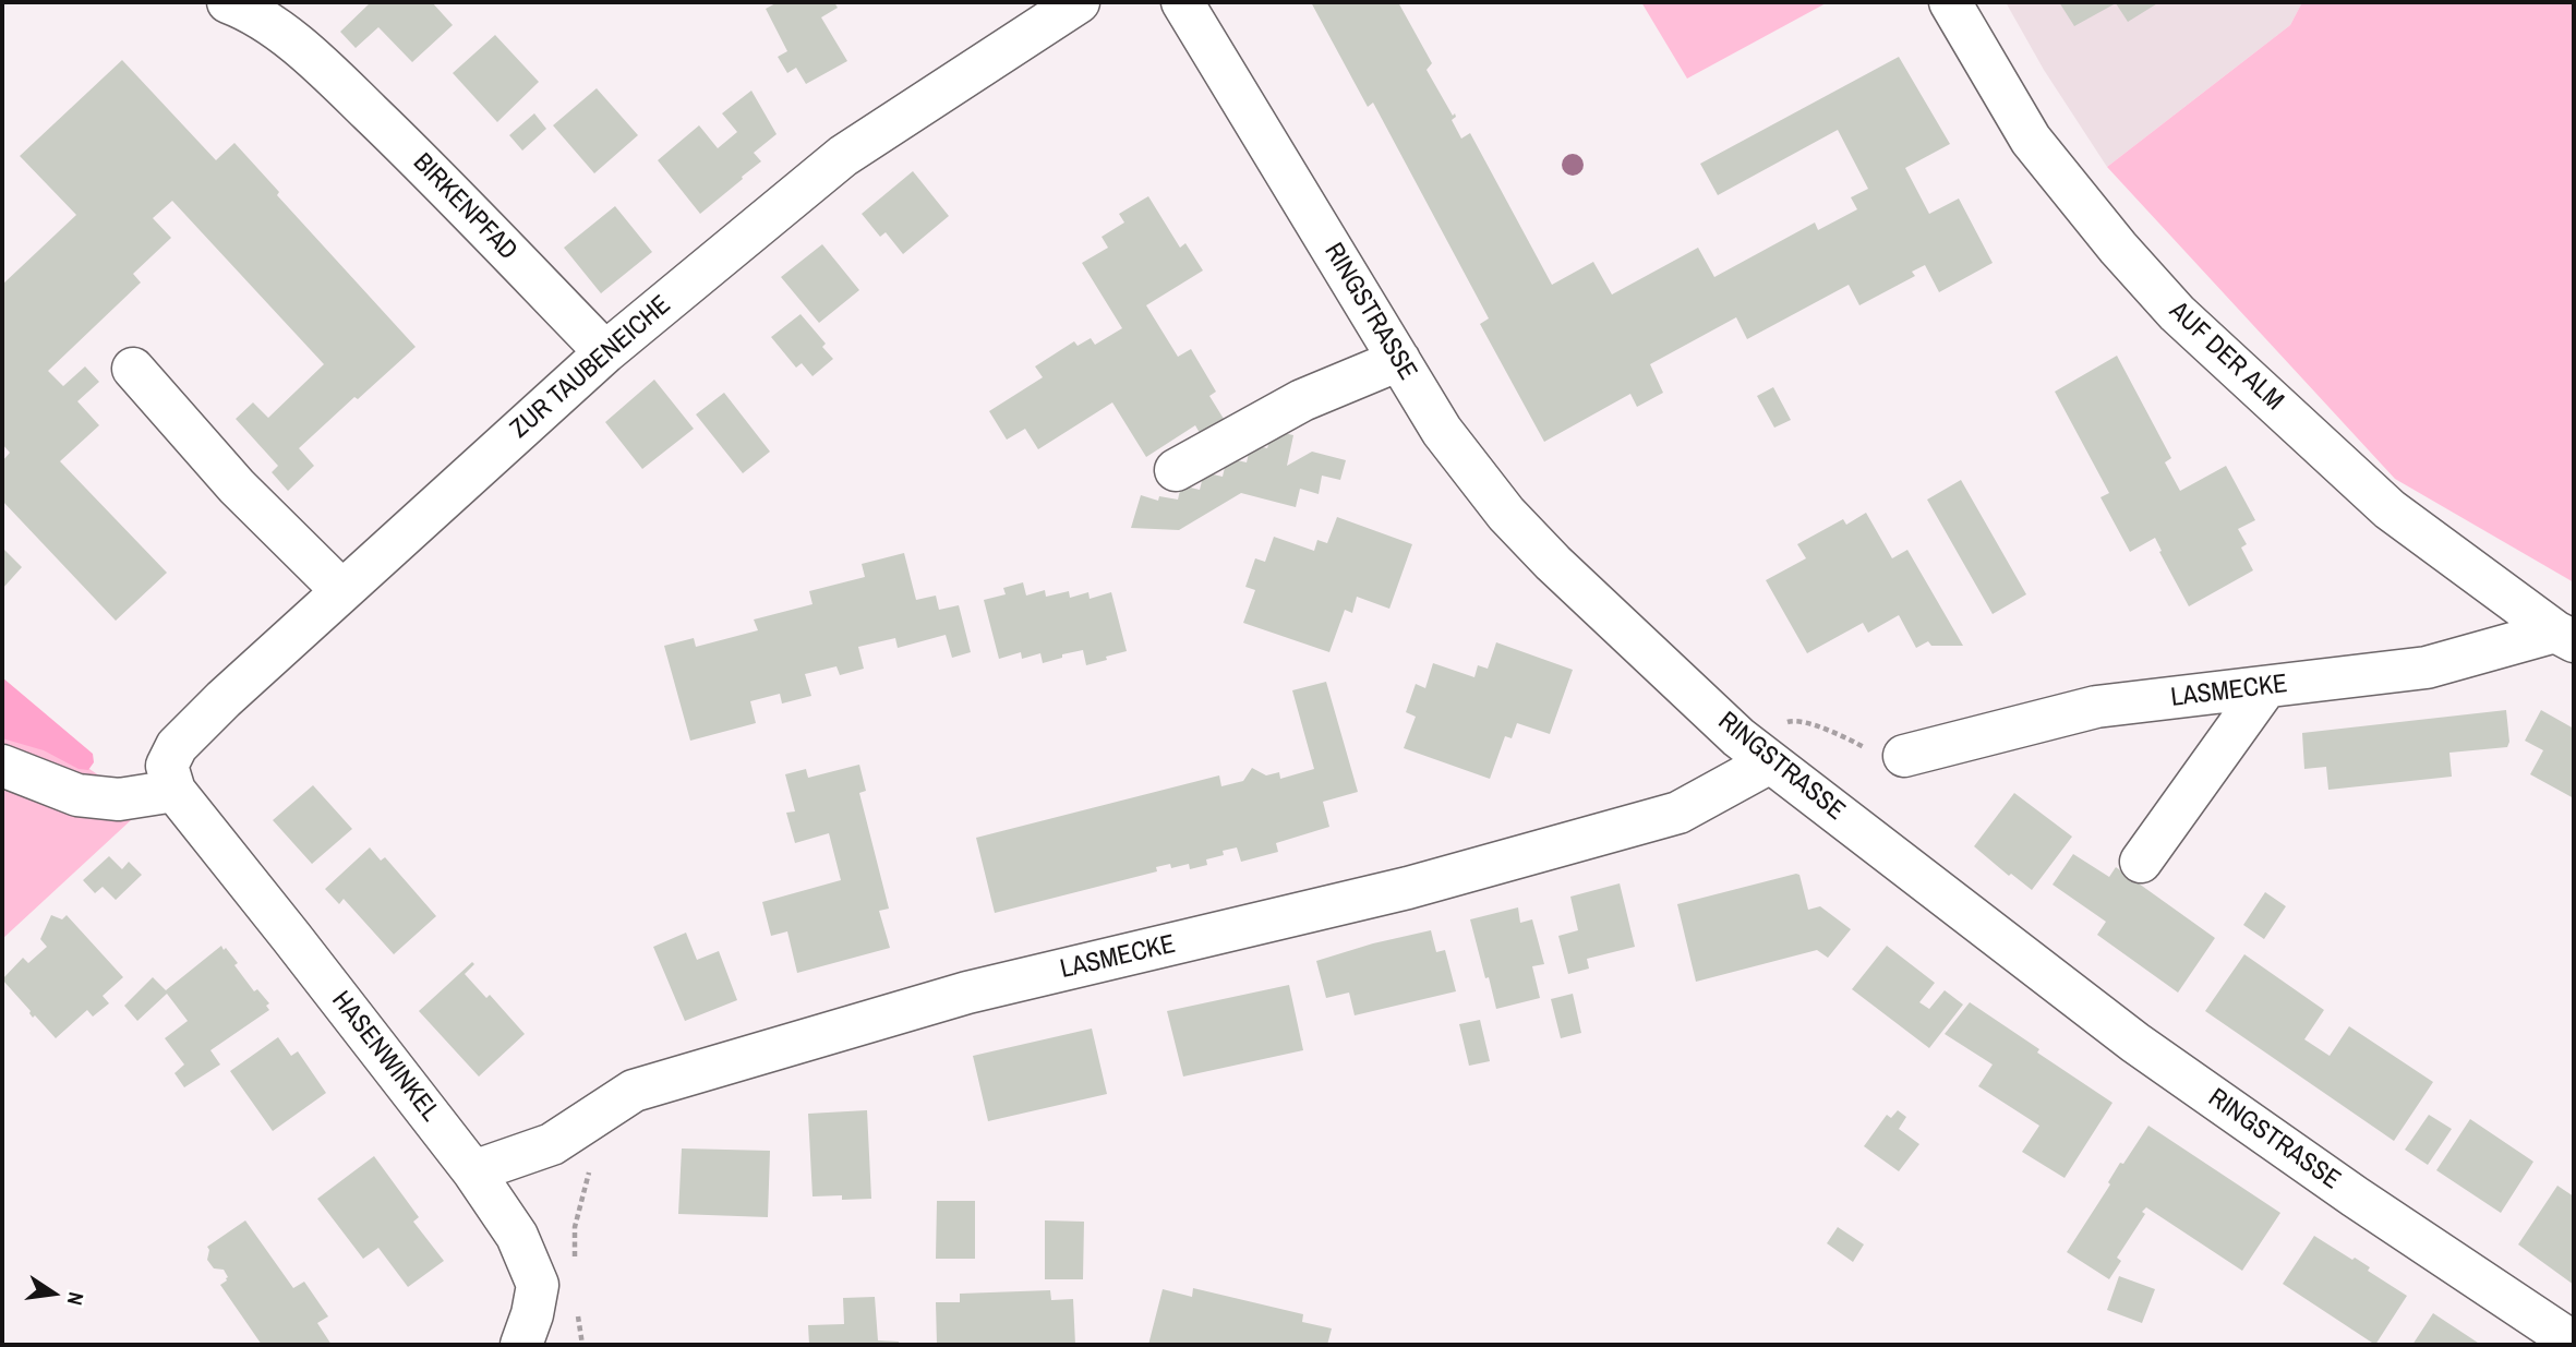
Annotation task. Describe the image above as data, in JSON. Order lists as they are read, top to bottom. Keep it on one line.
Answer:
{"streets":{"street":["BIRKENPFAD","RINGSTRASSE","AUF DER ALM","ZUR TAUBENEICHE","LASMECKE","HASENWINKEL"]},"crossings":[["BIRKENPFAD","ZUR TAUBENEICHE"],["RINGSTRASSE","LASMECKE"],["AUF DER ALM","LASMECKE"],["ZUR TAUBENEICHE","HASENWINKEL"],["LASMECKE","HASENWINKEL"]],"north":"right"}
